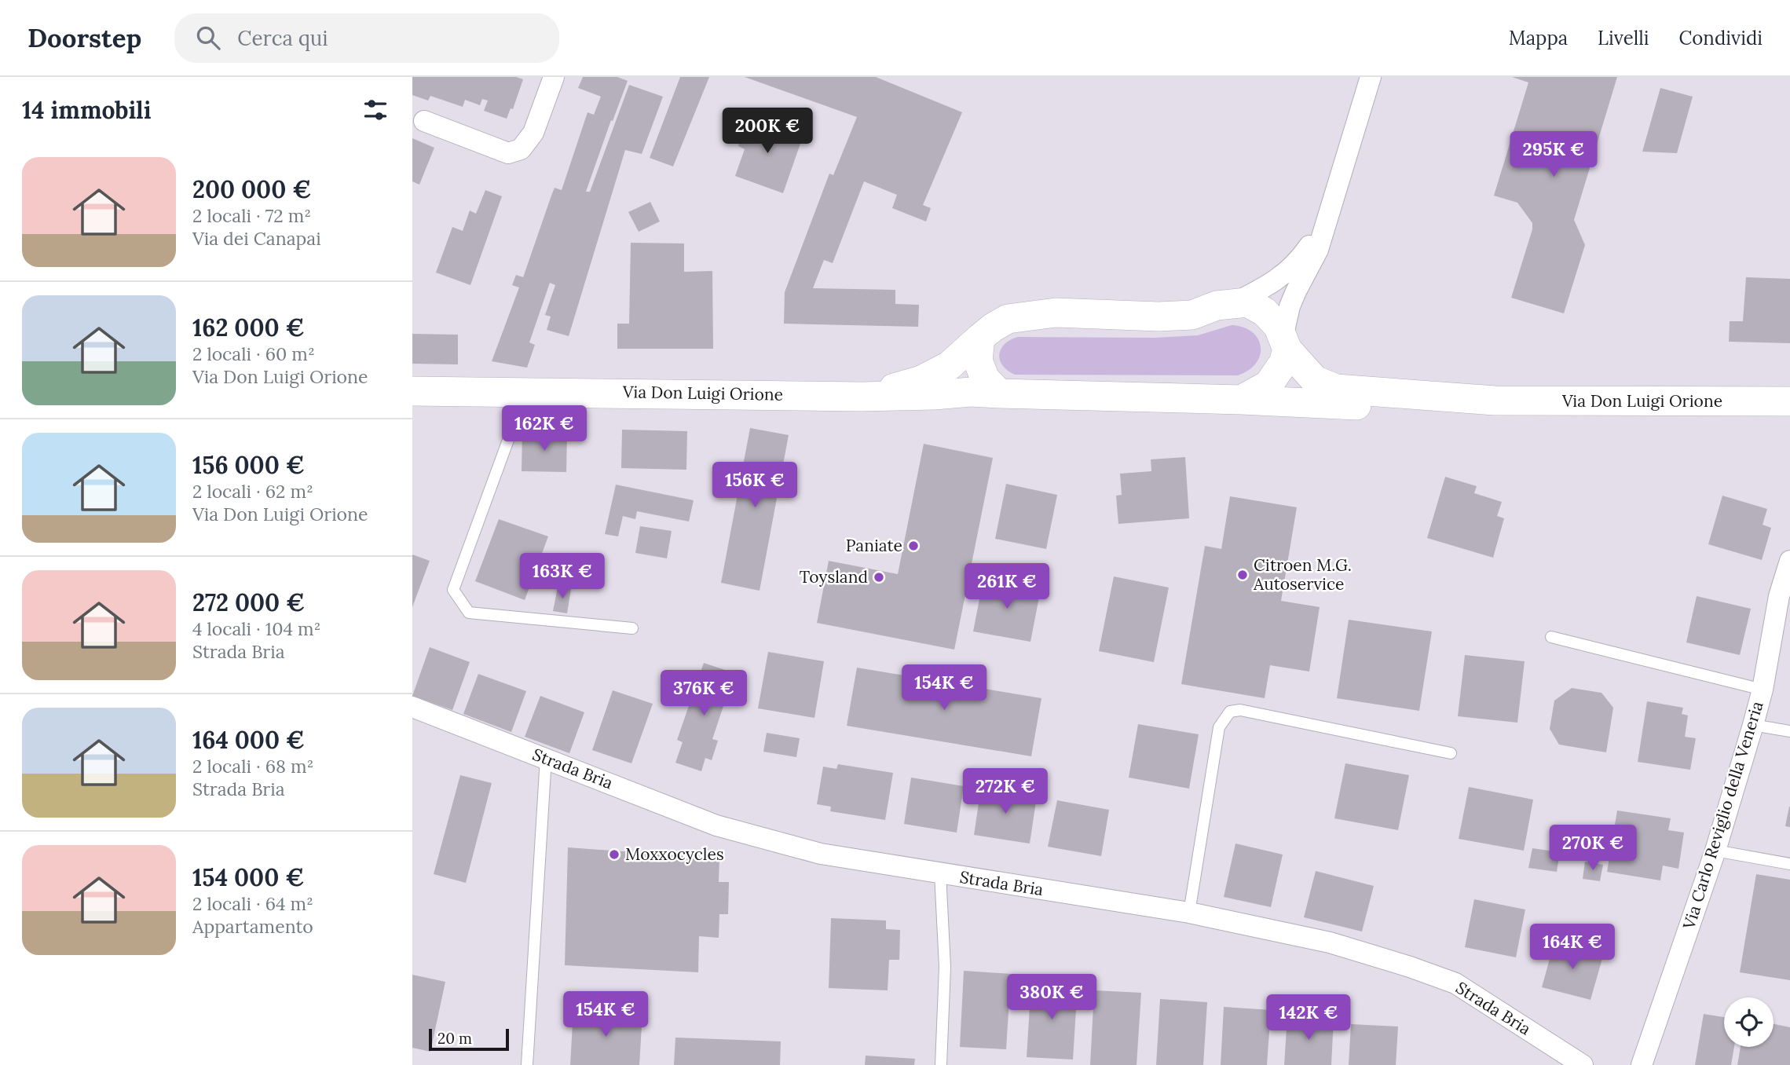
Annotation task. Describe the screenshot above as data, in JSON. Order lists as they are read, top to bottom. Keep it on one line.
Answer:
{"streets":{"main road":["Via Don Luigi Orione"],"street":["Strada Bria","Via Carlo Reviglio della Veneria"]},"places":["Paniate","Citroen M.G. Autoservice","Toysland","Moxxocycles"],"scale_bar":"20 m","page":{"header":"Doorstep","search":"Cerca qui","nav":["Mappa","Livelli","Condividi"],"heading":"14 immobili","price":["200K €","295K €","162K €","156K €","163K €","261K €","154K €","376K €","272K €","270K €","164K €","380K €","154K €","142K €"],"list":[{"name":"200 000 €","note":"2 locali · 72 m² · Via dei Canapai"},{"name":"162 000 €","note":"2 locali · 60 m² · Via Don Luigi Orione"},{"name":"156 000 €","note":"2 locali · 62 m² · Via Don Luigi Orione"},{"name":"272 000 €","note":"4 locali · 104 m² · Strada Bria"},{"name":"164 000 €","note":"2 locali · 68 m² · Strada Bria"},{"name":"154 000 €","note":"2 locali · 64 m² · Appartamento"}],"scale":"20 m"}}
